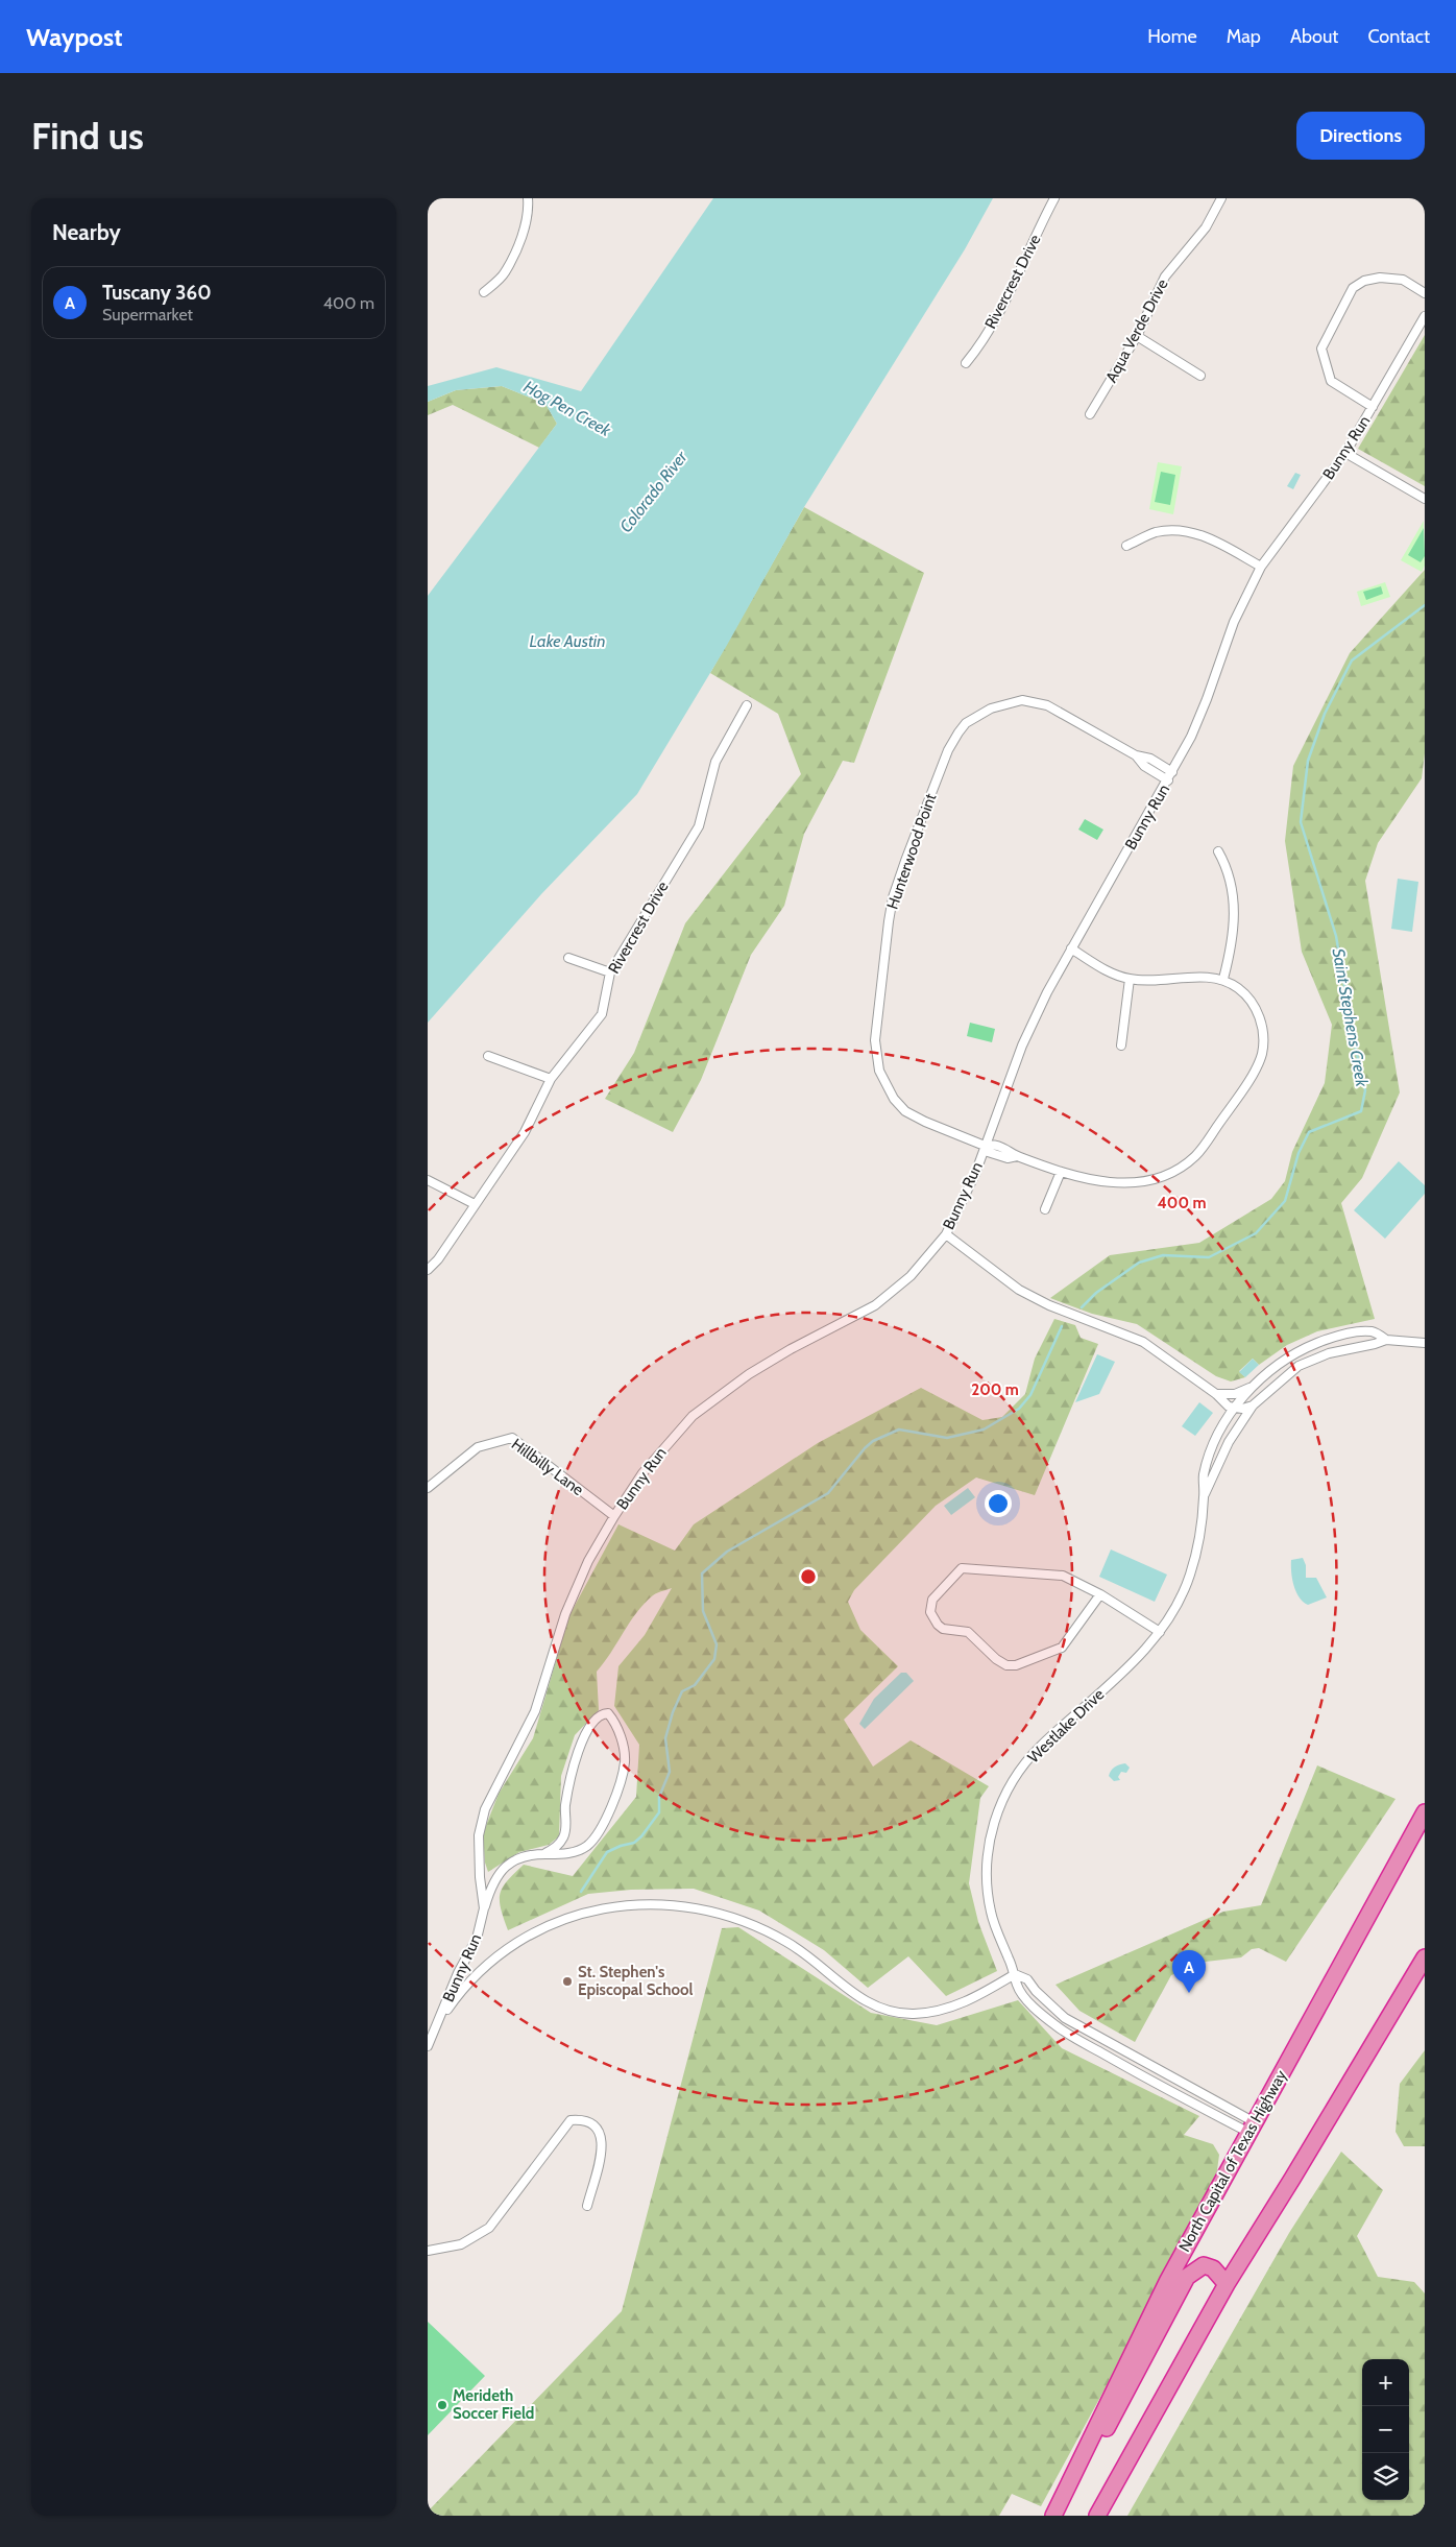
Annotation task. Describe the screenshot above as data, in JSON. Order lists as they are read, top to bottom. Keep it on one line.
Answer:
{"streets":{"highway":["North Capital of Texas Highway"],"street":["Rivercrest Drive","Aqua Verde Drive","Bunny Run","Hunterwood Point","Hillbilly Lane","Westlake Drive"]},"crossings":[["Bunny Run","Hunterwood Point"],["Bunny Run","Hillbilly Lane"],["Westlake Drive","North Capital of Texas Highway"]],"water":["Hog Pen Creek","Colorado River","Lake Austin","Saint Stephens Creek"],"places":["St. Stephen's Episcopal School","Merideth Soccer Field"],"page":{"header":"Waypost","nav":["Home","Map","About","Contact"],"buttons":"Directions","title":"Find us","heading":"Nearby","list":[{"mark":"A","name":"Tuscany 360","note":"Supermarket","value":"400 m"}],"pins":"A","map_buttons":["+","−"]},"rings":["400 m","200 m"]}
